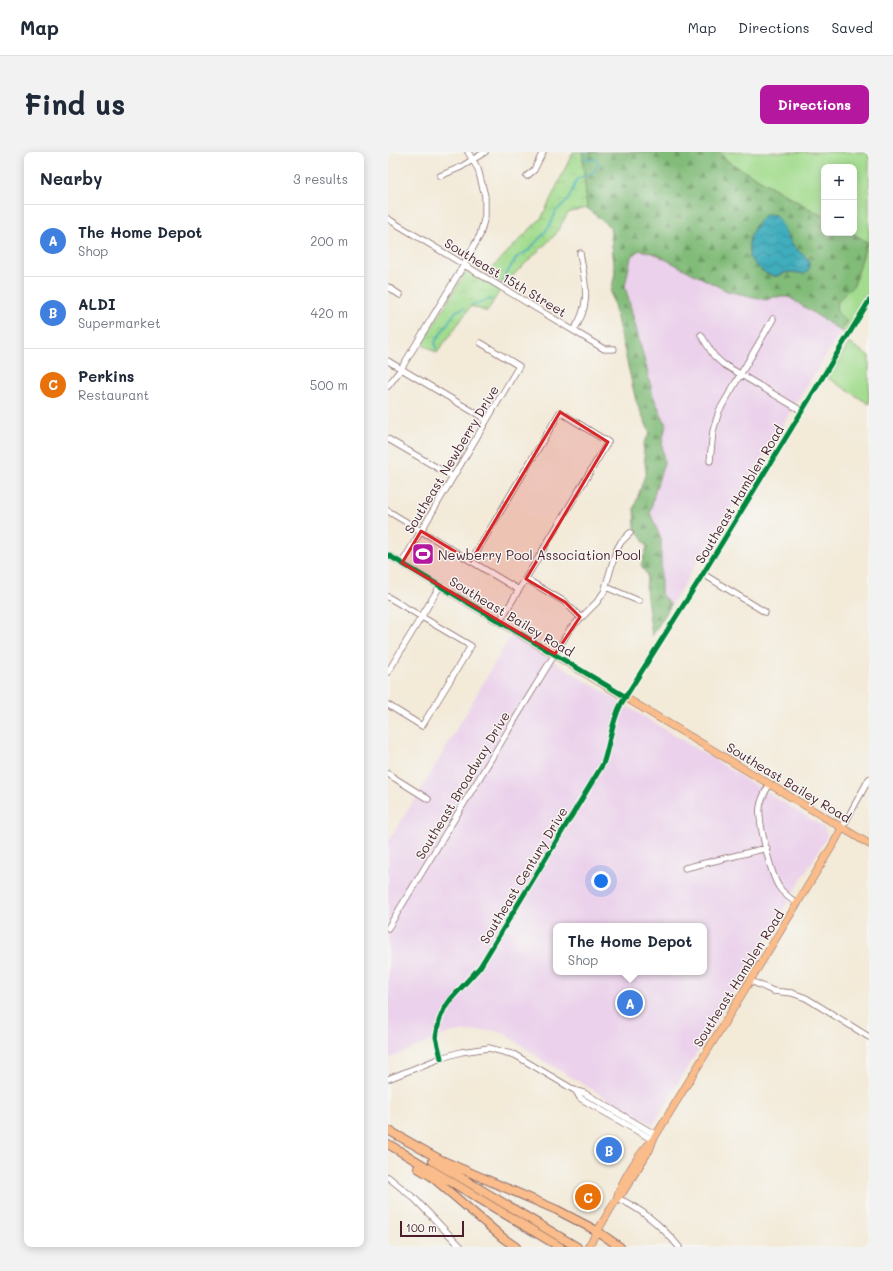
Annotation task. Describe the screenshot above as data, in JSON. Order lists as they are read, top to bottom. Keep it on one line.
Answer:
{"streets":{"main road":["Southeast Hamblen Road","Southeast Bailey Road"],"street":["Southeast 15th Street","Southeast Newberry Drive","Southeast Broadway Drive","Southeast Century Drive"]},"crossings":[["Southeast Newberry Drive","Southeast Bailey Road"],["Southeast Hamblen Road","Southeast Bailey Road"],["Southeast Hamblen Road","Southeast Century Drive"],["Southeast Bailey Road","Southeast Broadway Drive"],["Southeast Bailey Road","Southeast Century Drive"]],"places":{"sports":["Newberry Pool Association Pool"]},"scale_bar":"100 m","page":{"header":"Map","nav":["Map","Directions","Saved"],"buttons":"Directions","title":"Find us","heading":["Nearby","3 results"],"map_buttons":["+","−"],"list":[{"mark":"A","name":"The Home Depot","note":"Shop","value":"200 m"},{"mark":"B","name":"ALDI","note":"Supermarket","value":"420 m"},{"mark":"C","name":"Perkins","note":"Restaurant","value":"500 m"}],"popup":["The Home Depot","Shop"],"pins":["A","B","C"],"scale":"100 m"}}
